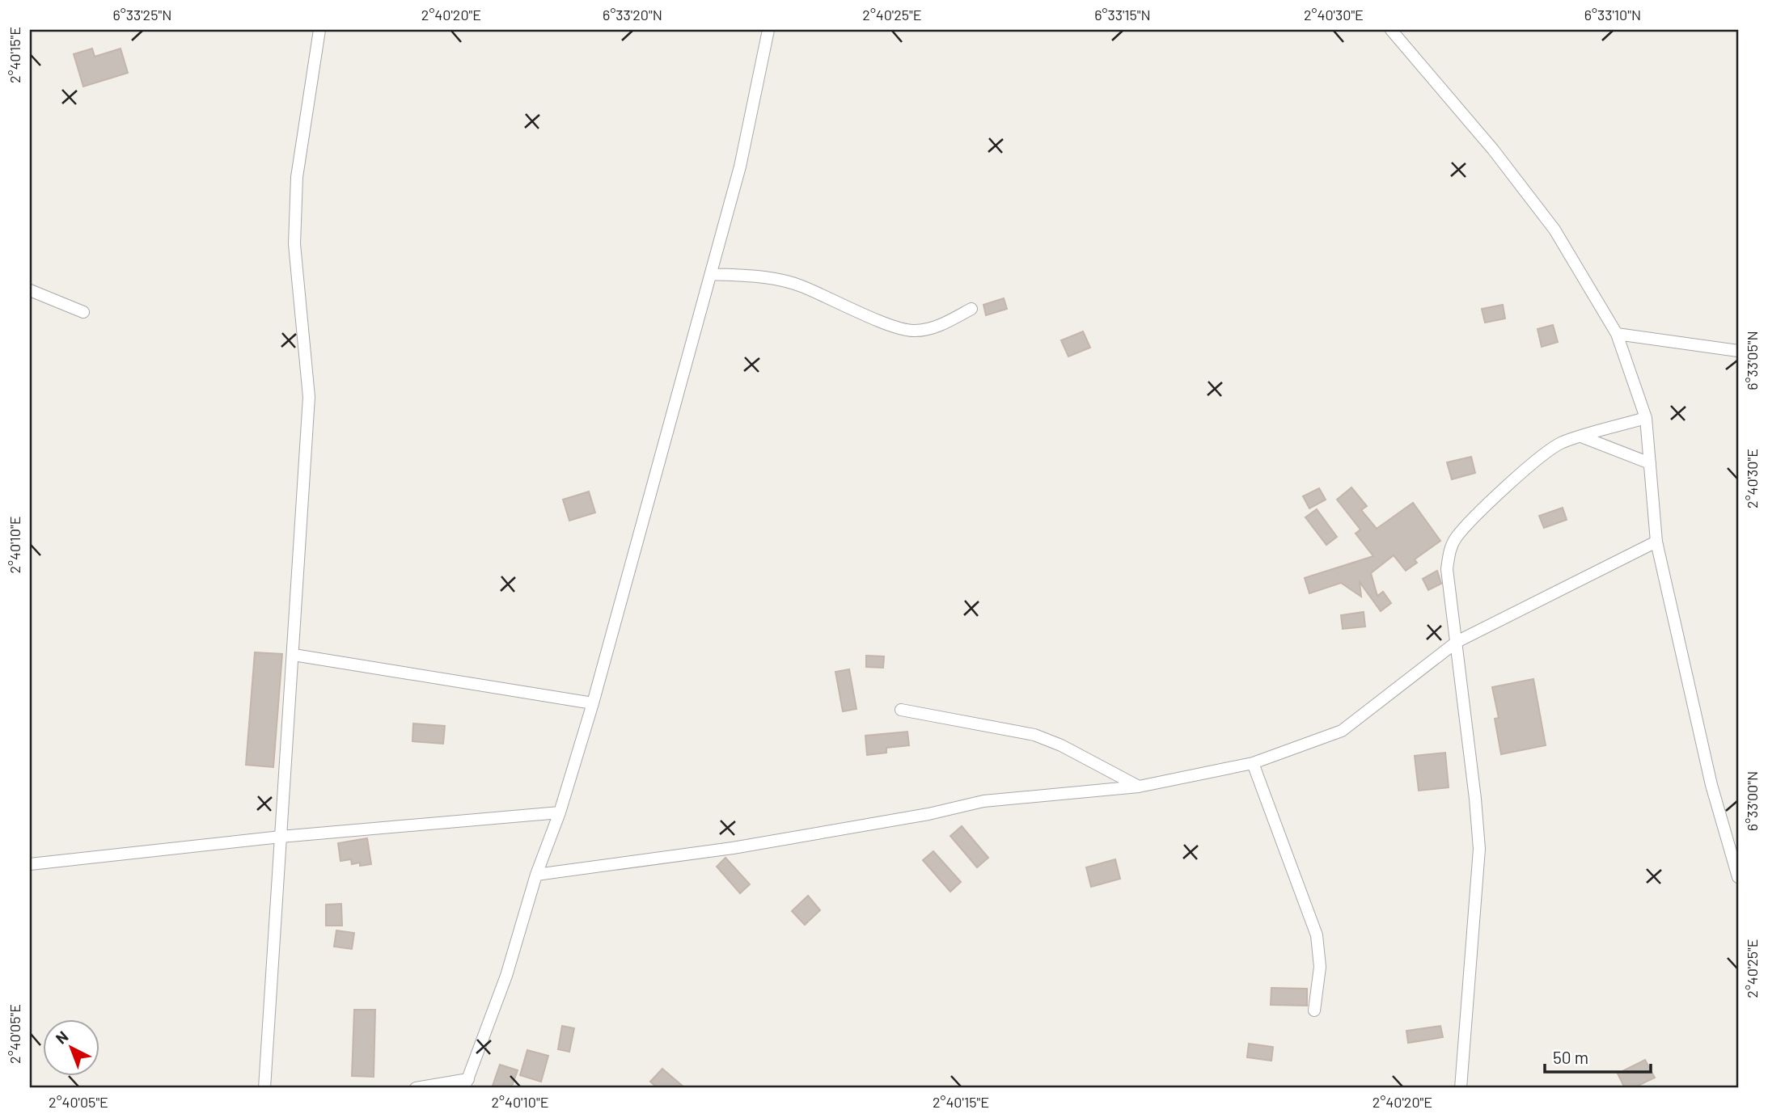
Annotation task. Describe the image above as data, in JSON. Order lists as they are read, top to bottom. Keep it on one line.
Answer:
{"scale_bar":"50 m","north":"top left","coordinates":["6°33'25\"N","2°40'20\"E","6°33'20\"N","2°40'25\"E","6°33'15\"N","2°40'30\"E","6°33'10\"N","2°40'15\"E","6°33'05\"N","2°40'10\"E","6°33'00\"N","2°40'05\"E"]}
